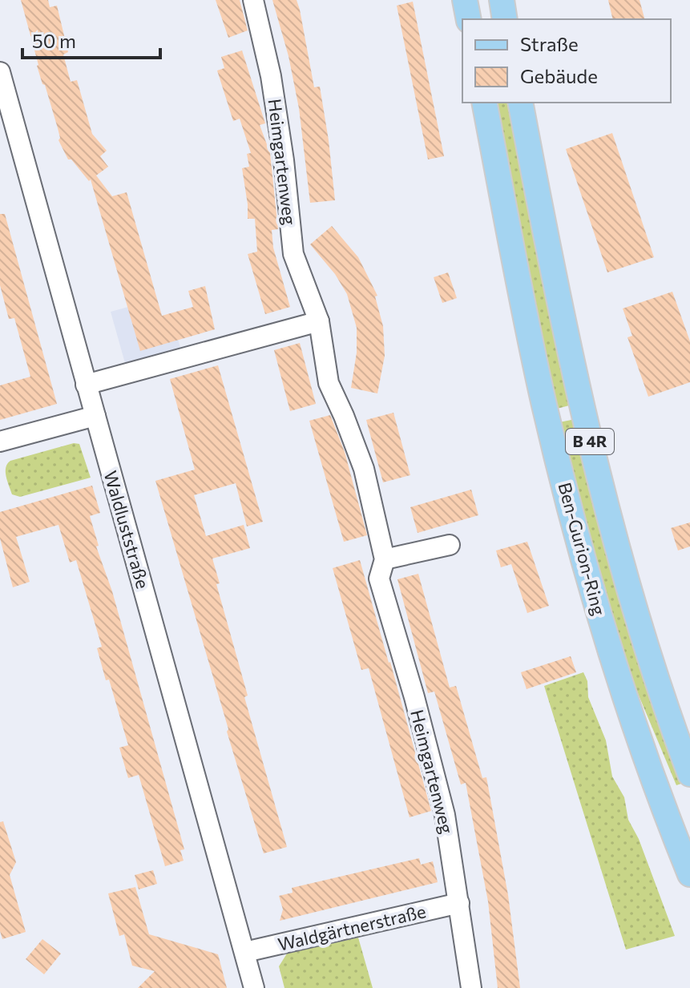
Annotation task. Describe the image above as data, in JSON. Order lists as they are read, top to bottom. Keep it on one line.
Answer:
{"streets":{"main road":["B 4R","Ben-Gurion-Ring"],"street":["Heimgartenweg","Waldluststraße","Waldgärtnerstraße"]},"crossings":[["Heimgartenweg","Waldgärtnerstraße"],["Waldluststraße","Waldgärtnerstraße"]],"legend":["Straße","Gebäude"],"scale_bar":"50 m"}
